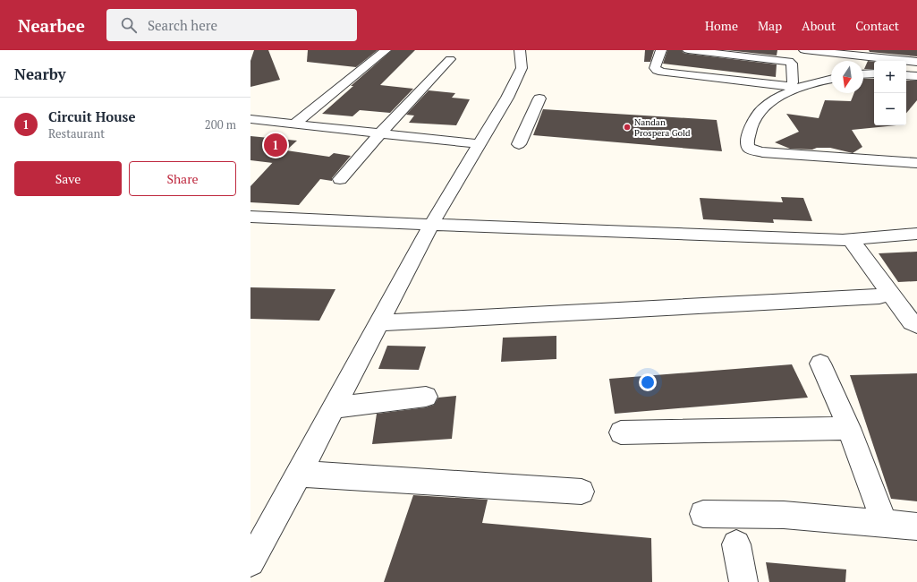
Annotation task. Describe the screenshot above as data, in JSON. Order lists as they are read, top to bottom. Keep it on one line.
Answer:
{"places":["Nandan Prospera Gold"],"north":"bottom","page":{"header":"Nearbee","search":"Search here","nav":["Home","Map","About","Contact"],"heading":"Nearby","map_buttons":["+","−"],"list":[{"mark":"1","name":"Circuit House","note":"Restaurant","value":"200 m"}],"pins":"1","buttons":["Save","Share"]}}
